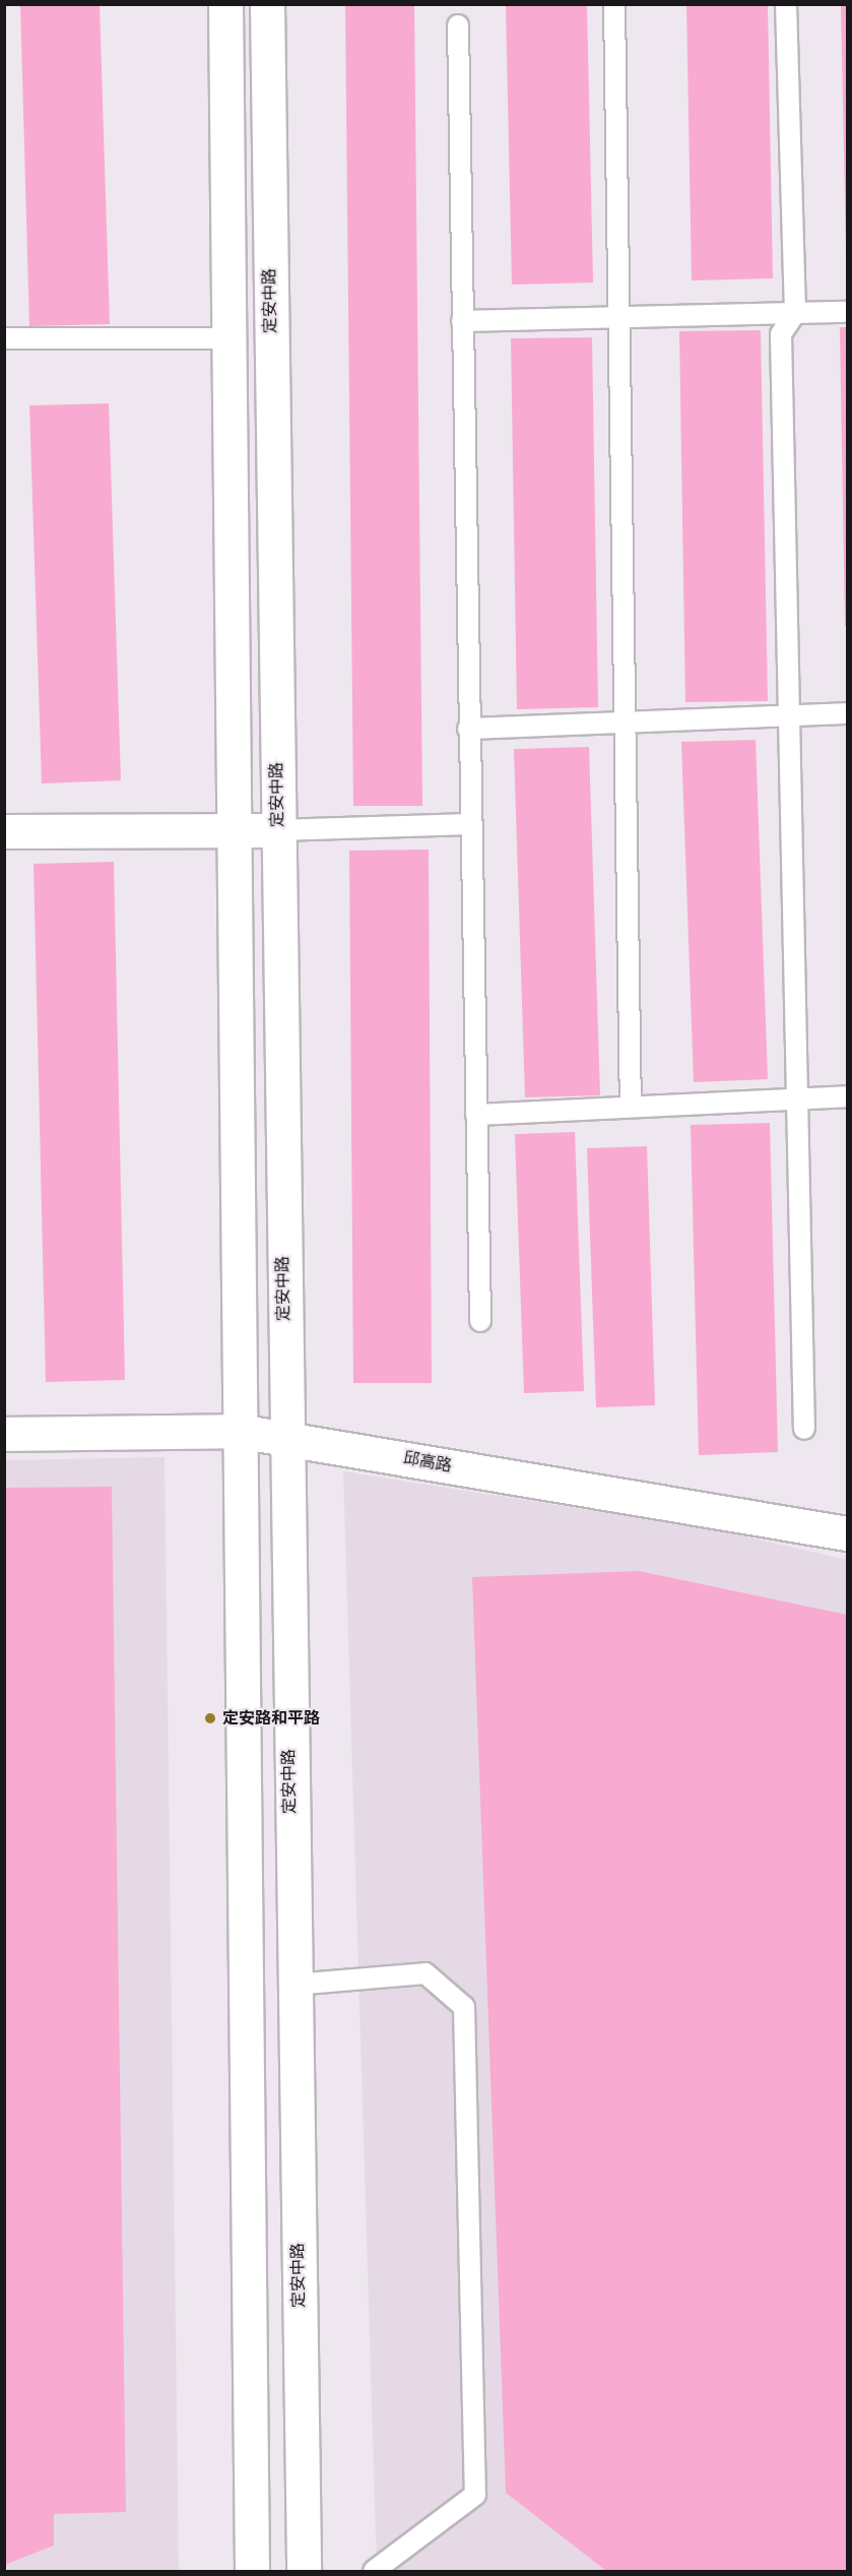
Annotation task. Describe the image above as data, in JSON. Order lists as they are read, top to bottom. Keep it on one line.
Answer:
{"streets":{"main road":["定安中路","邱高路"]},"crossings":[["定安中路","邱高路"]],"places":["定安路和平路"]}
